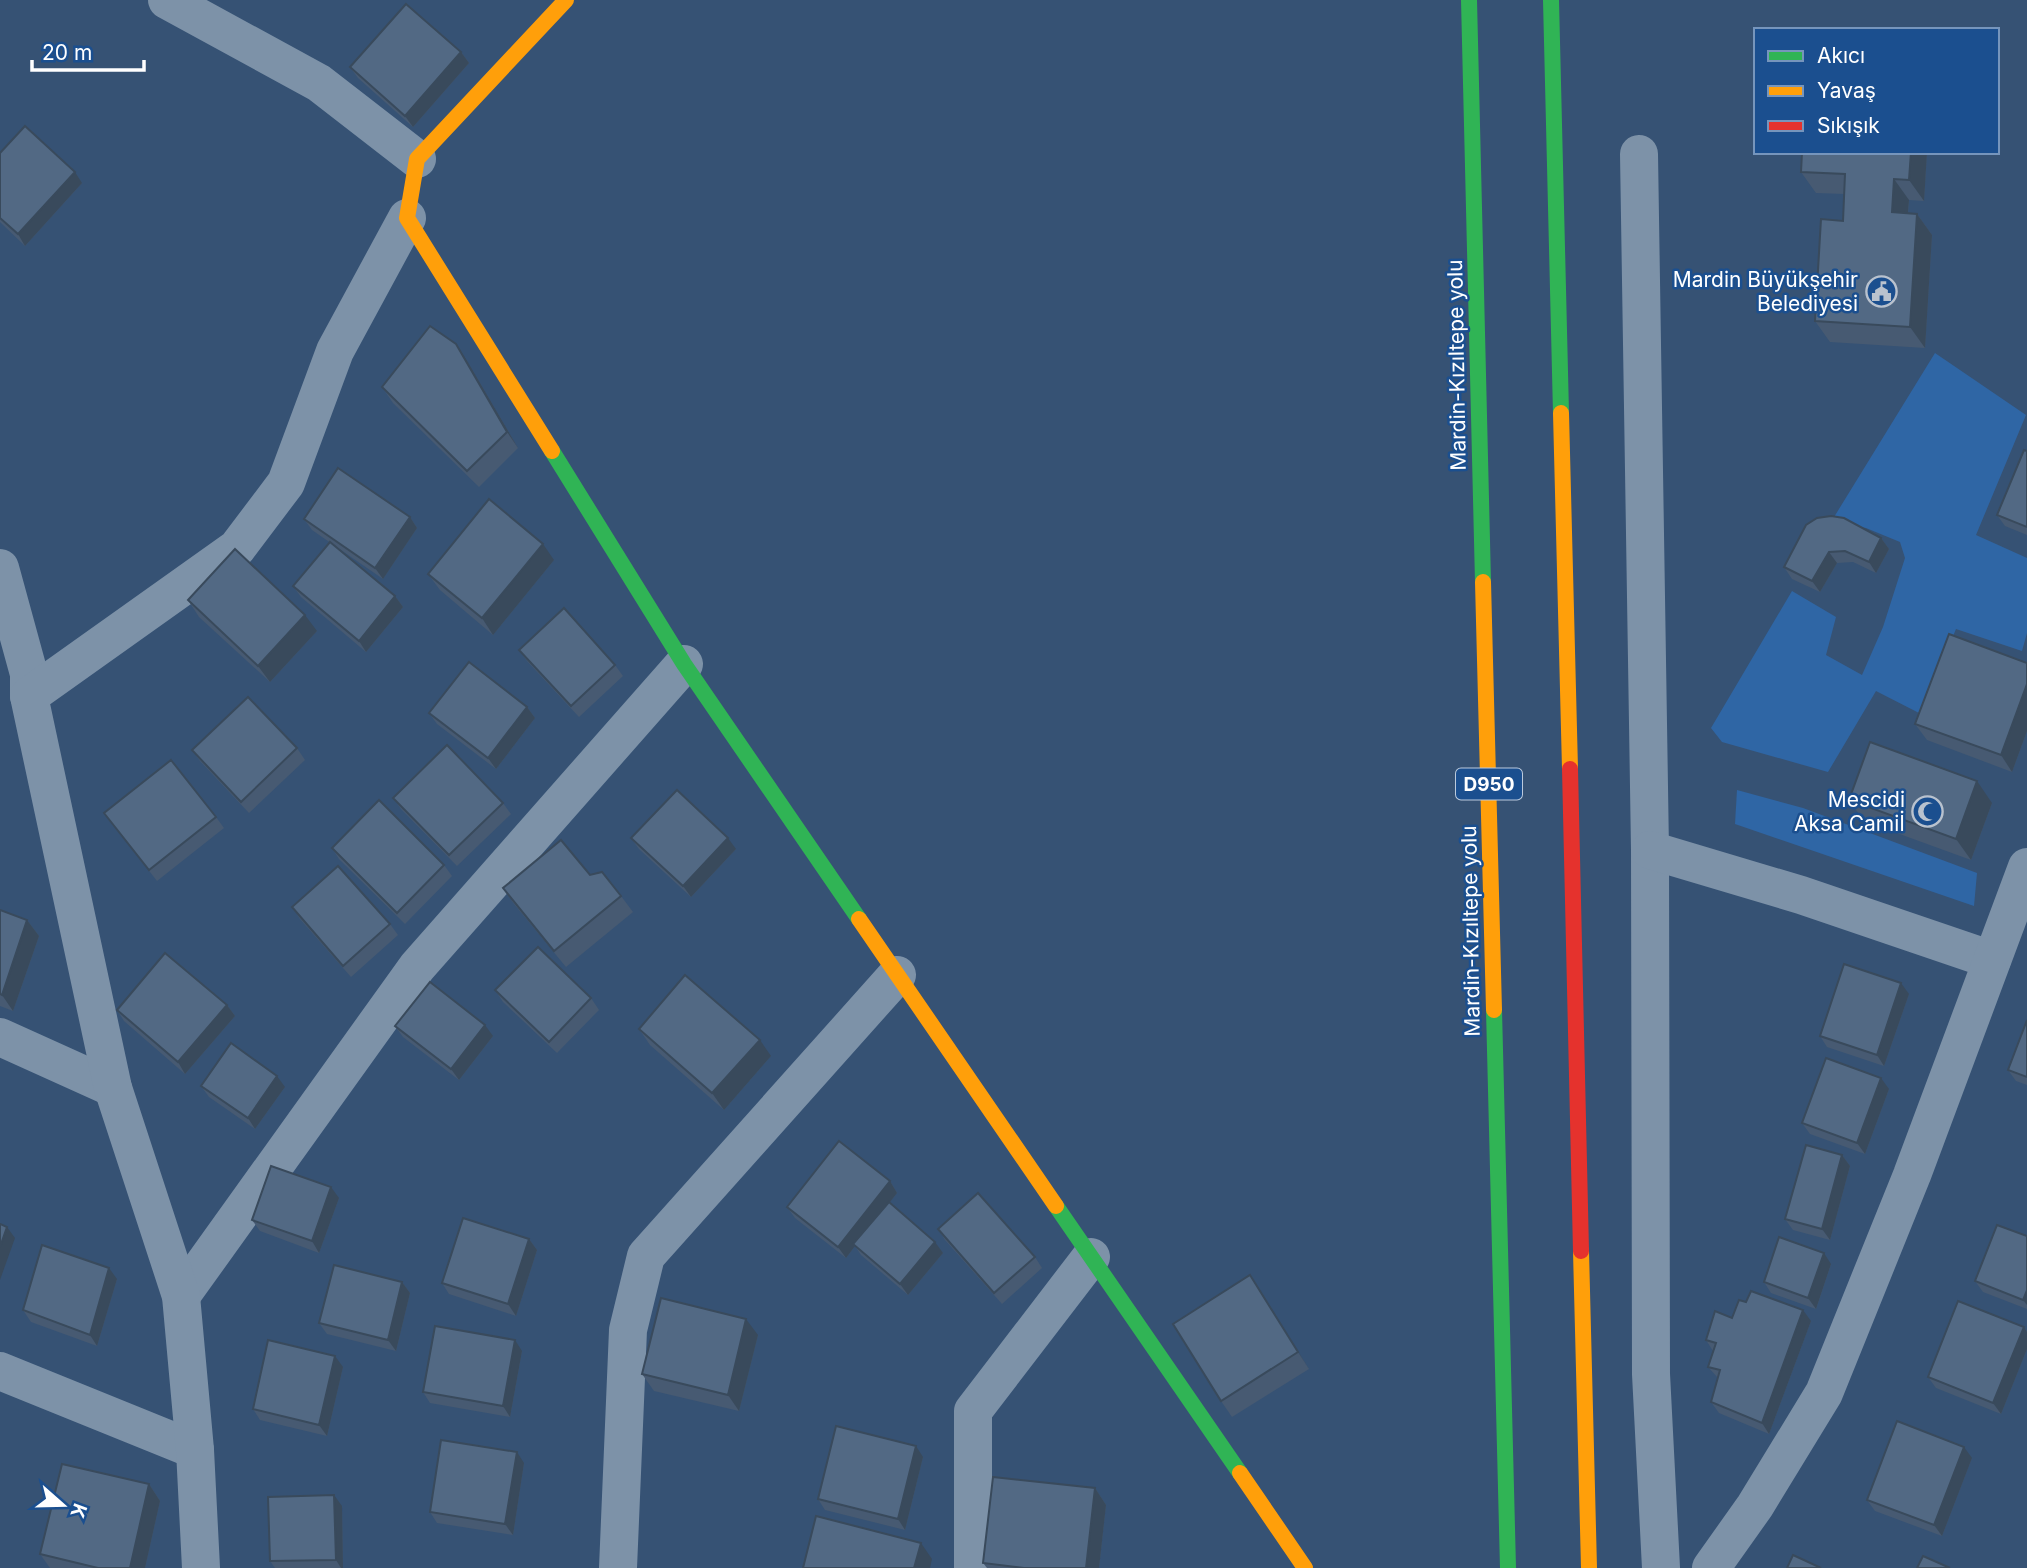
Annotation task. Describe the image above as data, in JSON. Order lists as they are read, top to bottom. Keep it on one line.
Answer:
{"streets":{"main road":["Mardin-Kızıltepe yolu","D950"]},"places":{"public building":["Mardin Büyükşehir Belediyesi"],"mosque":["Mescidi Aksa Camiİ"]},"legend":["Akıcı","Yavaş","Sıkışık"],"scale_bar":"20 m","north":"right"}
